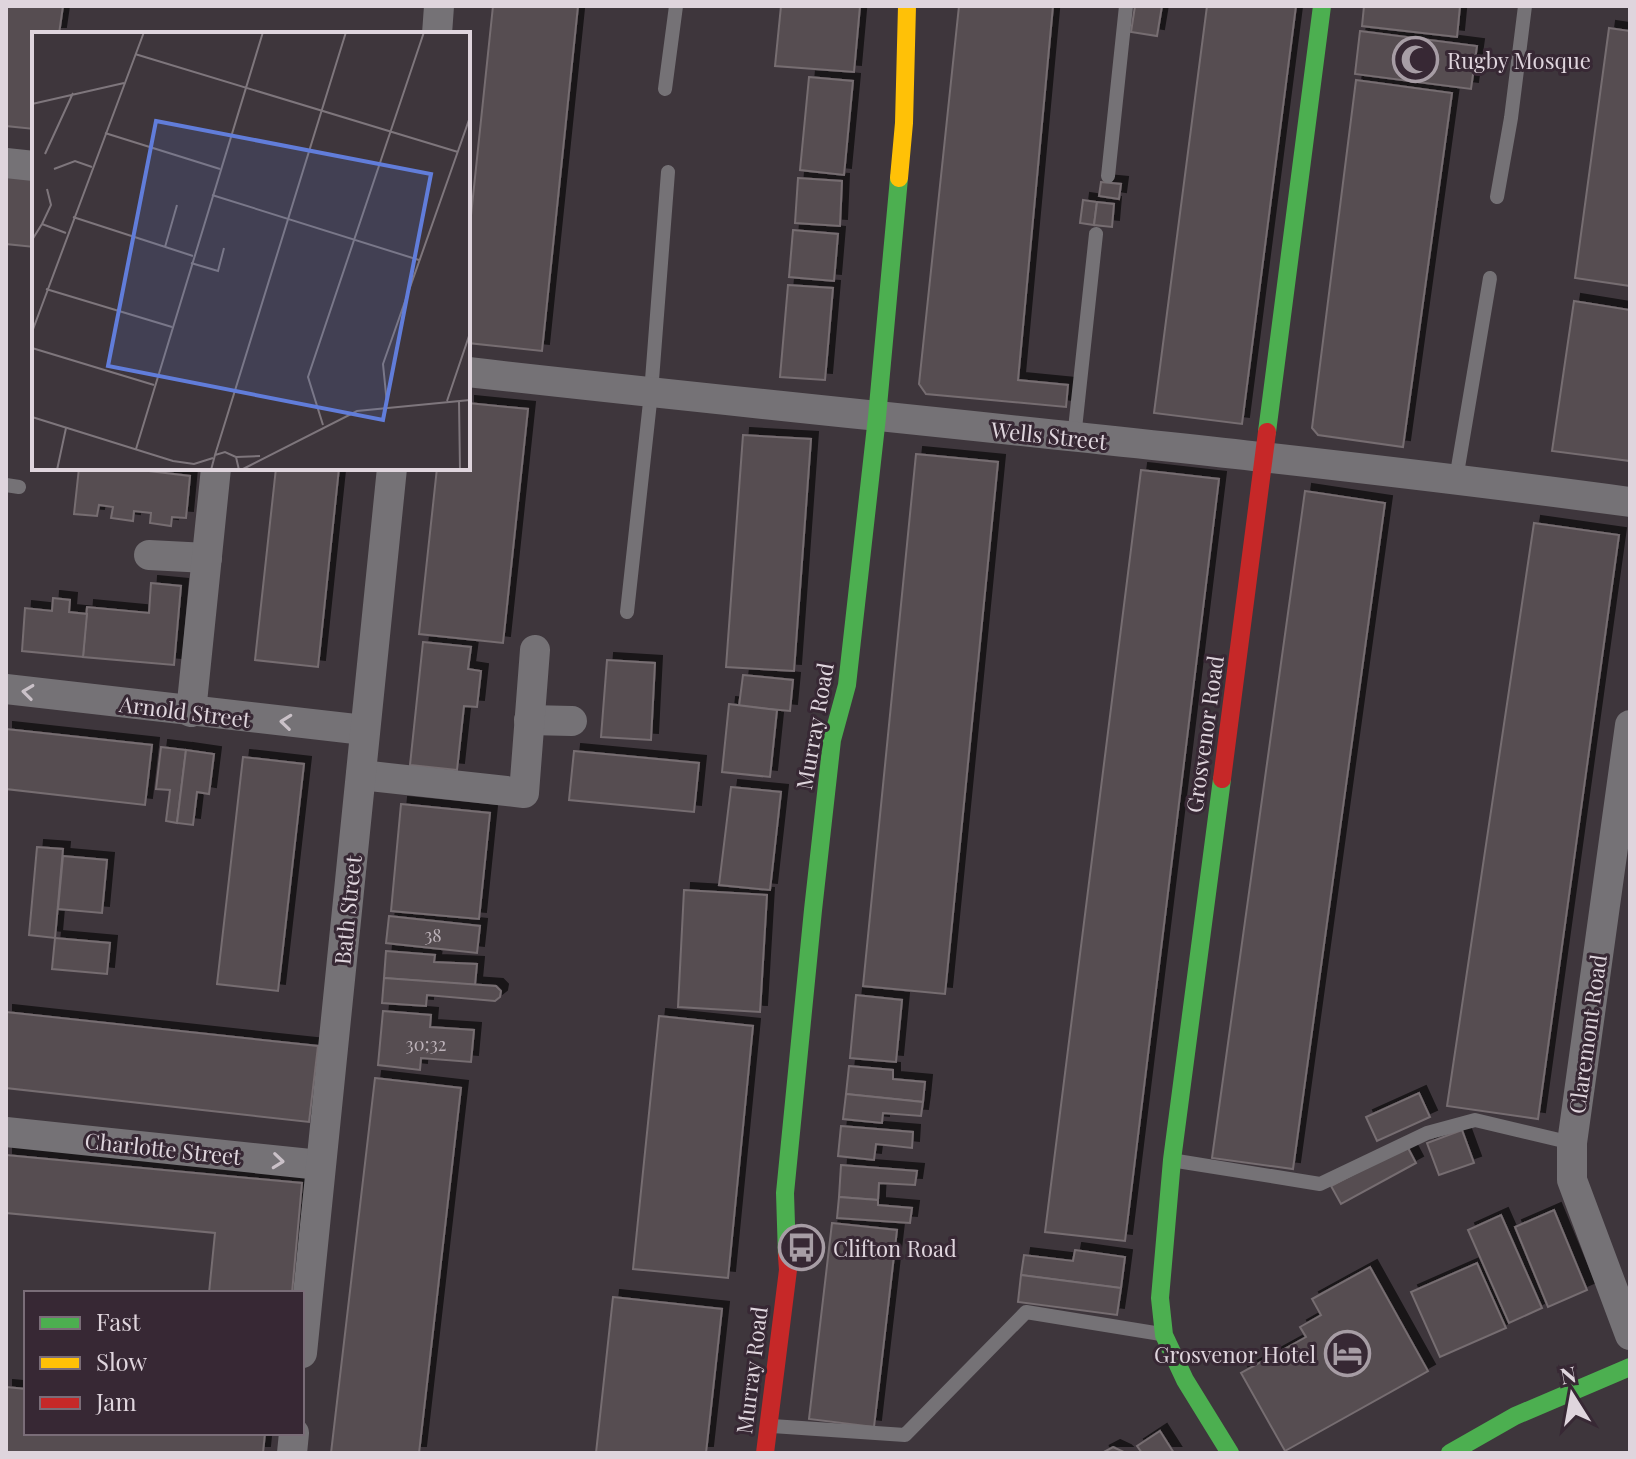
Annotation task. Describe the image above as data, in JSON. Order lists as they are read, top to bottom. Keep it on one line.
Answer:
{"streets":{"street":["Wells Street","Arnold Street","Murray Road","Grosvenor Road","Bath Street","Claremont Road","Charlotte Street"]},"crossings":[["Wells Street","Murray Road"],["Wells Street","Grosvenor Road"],["Arnold Street","Bath Street"],["Bath Street","Charlotte Street"]],"one_way":["Arnold Street","Charlotte Street"],"places":{"mosque":["Rugby Mosque"],"bus stop":["Clifton Road"],"hotel":["Grosvenor Hotel"]},"house_numbers":["38","30;32"],"legend":["Fast","Slow","Jam"],"north":"top"}
